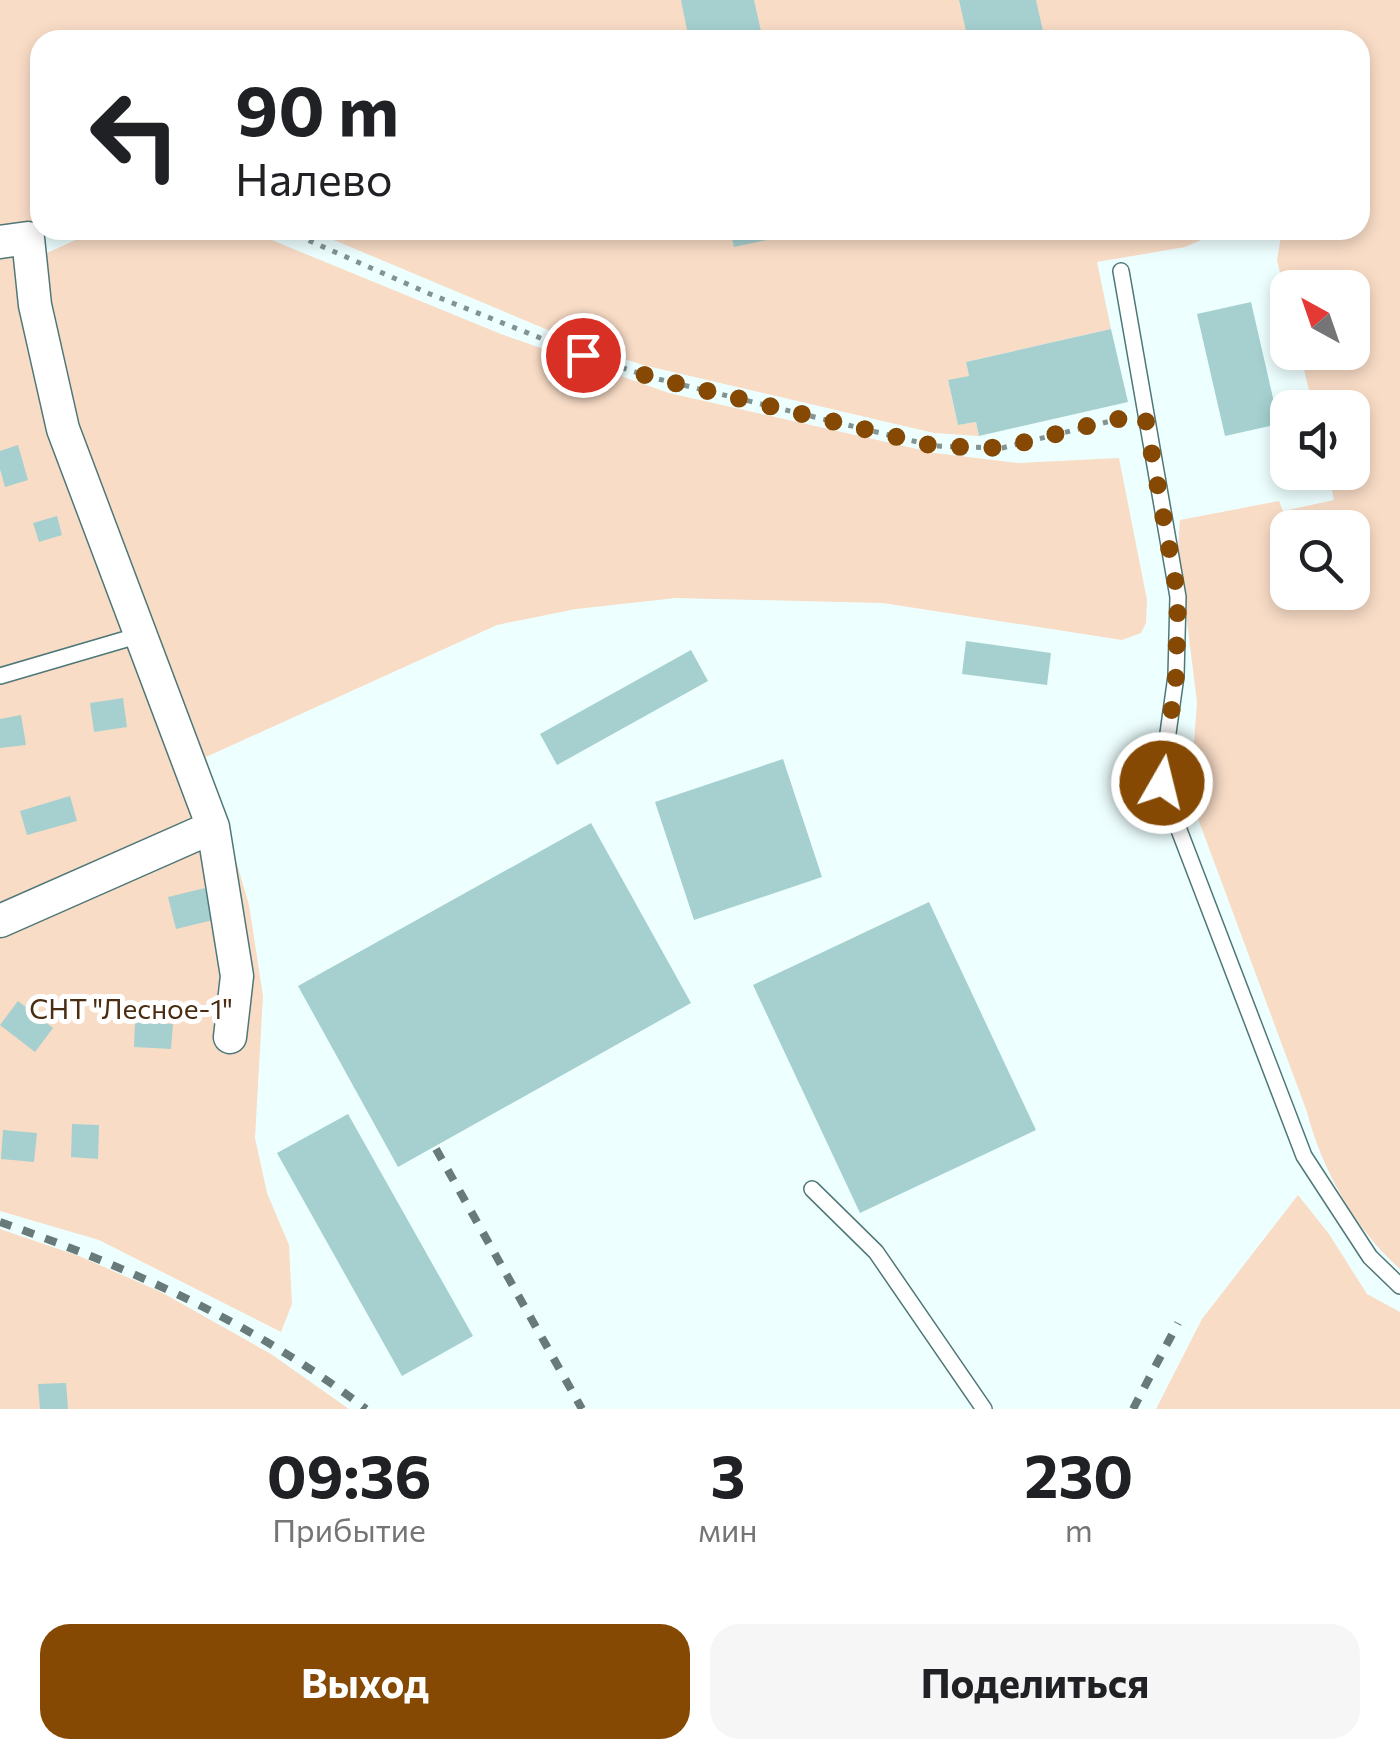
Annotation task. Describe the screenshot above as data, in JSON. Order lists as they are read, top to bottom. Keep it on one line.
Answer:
{"parks":["СНТ \"Лесное-1\""],"north":"top left","page":{"turn":["90 m","Налево"],"eta":["09:36","Прибытие","3","мин","230","m"],"buttons":["Выход","Поделиться"]}}
